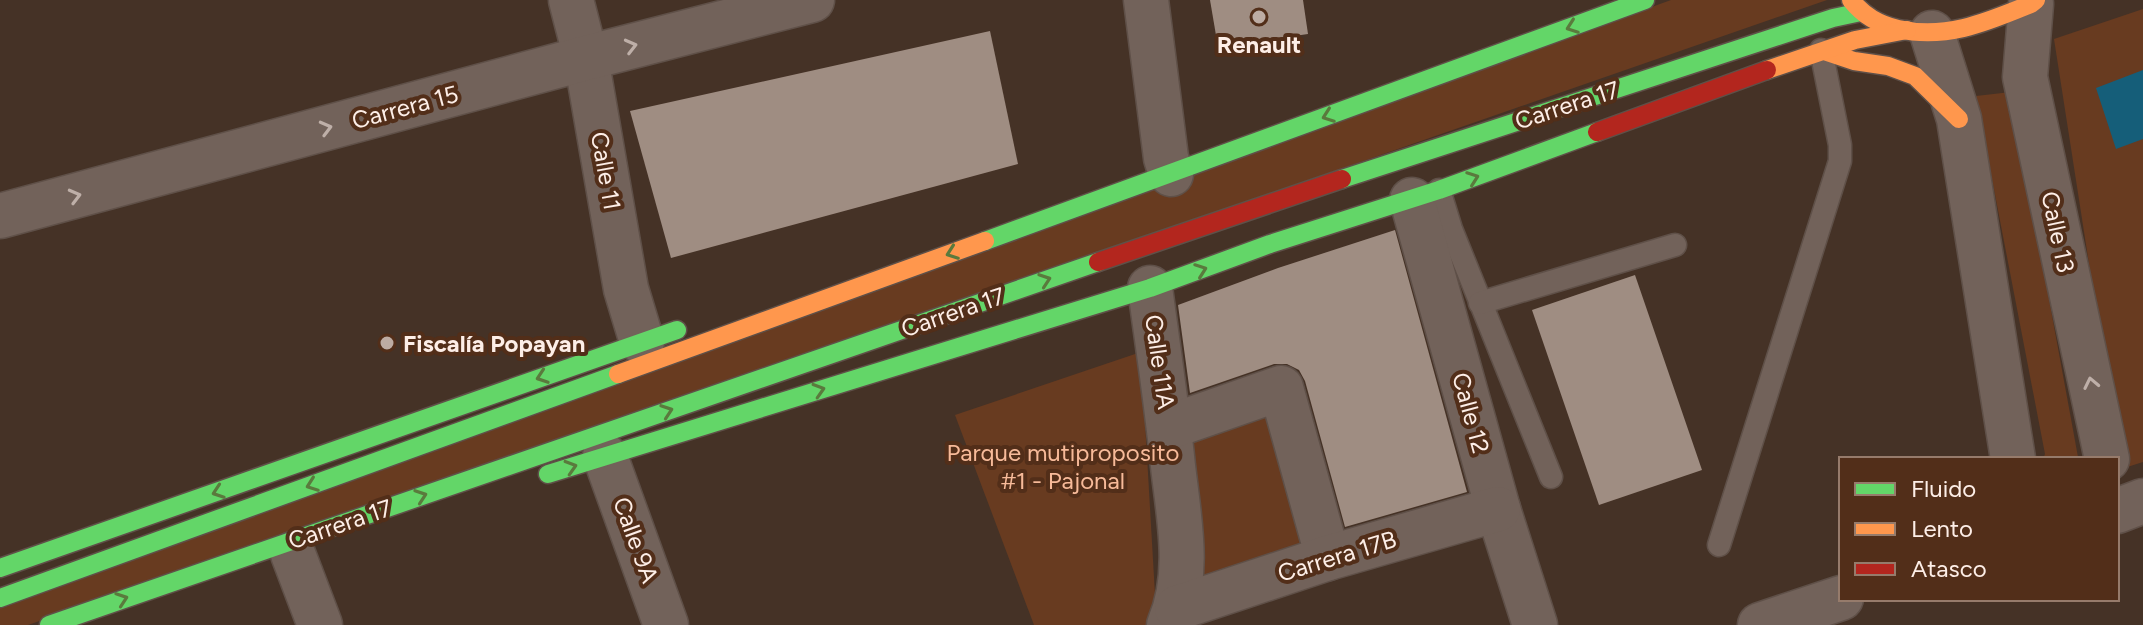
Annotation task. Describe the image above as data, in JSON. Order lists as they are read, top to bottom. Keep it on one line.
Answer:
{"streets":{"main road":["Carrera 17"],"street":["Carrera 15","Calle 11","Calle 13","Calle 11A","Calle 12","Calle 9A","Carrera 17B"]},"crossings":[["Carrera 17","Calle 11"],["Carrera 15","Calle 11"],["Calle 11A","Carrera 17B"],["Calle 12","Carrera 17B"]],"one_way":["Carrera 15"],"parks":["Parque mutiproposito #1 - Pajonal"],"places":["Renault","Fiscalía Popayan"],"legend":["Fluido","Lento","Atasco"]}
